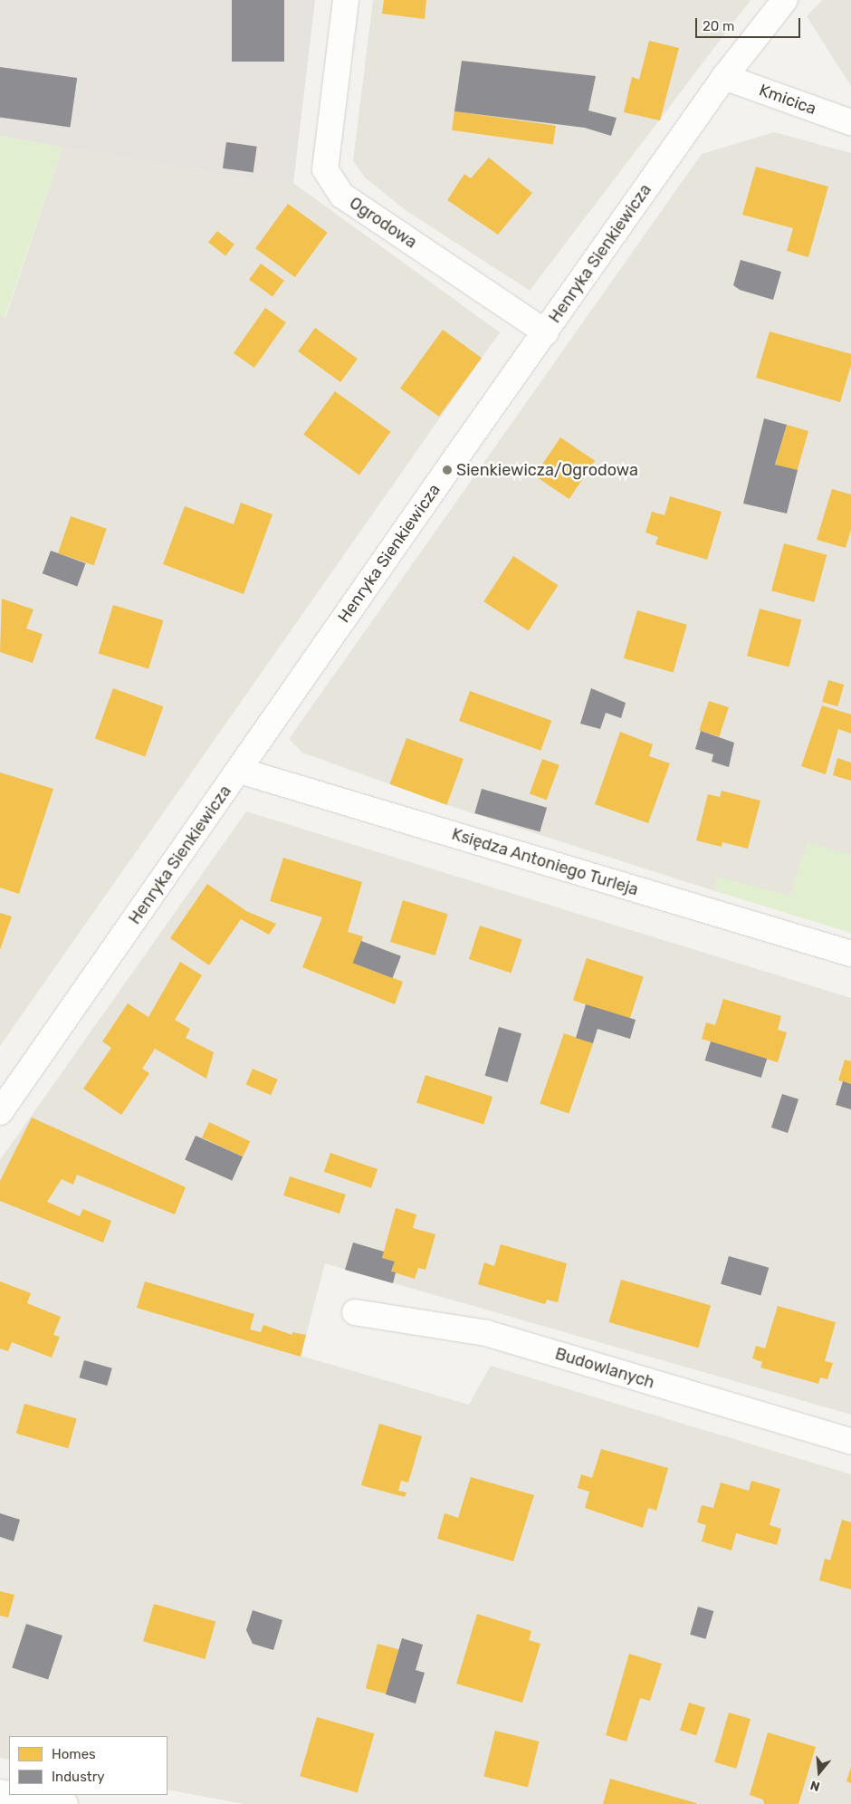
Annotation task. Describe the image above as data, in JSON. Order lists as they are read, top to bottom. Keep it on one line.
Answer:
{"streets":{"street":["Kmicica","Ogrodowa","Henryka Sienkiewicza","Księdza Antoniego Turleja","Budowlanych"]},"crossings":[["Kmicica","Henryka Sienkiewicza"],["Ogrodowa","Henryka Sienkiewicza"],["Henryka Sienkiewicza","Księdza Antoniego Turleja"]],"places":["Sienkiewicza/Ogrodowa"],"legend":["Homes","Industry"],"scale_bar":"20 m","north":"bottom"}
